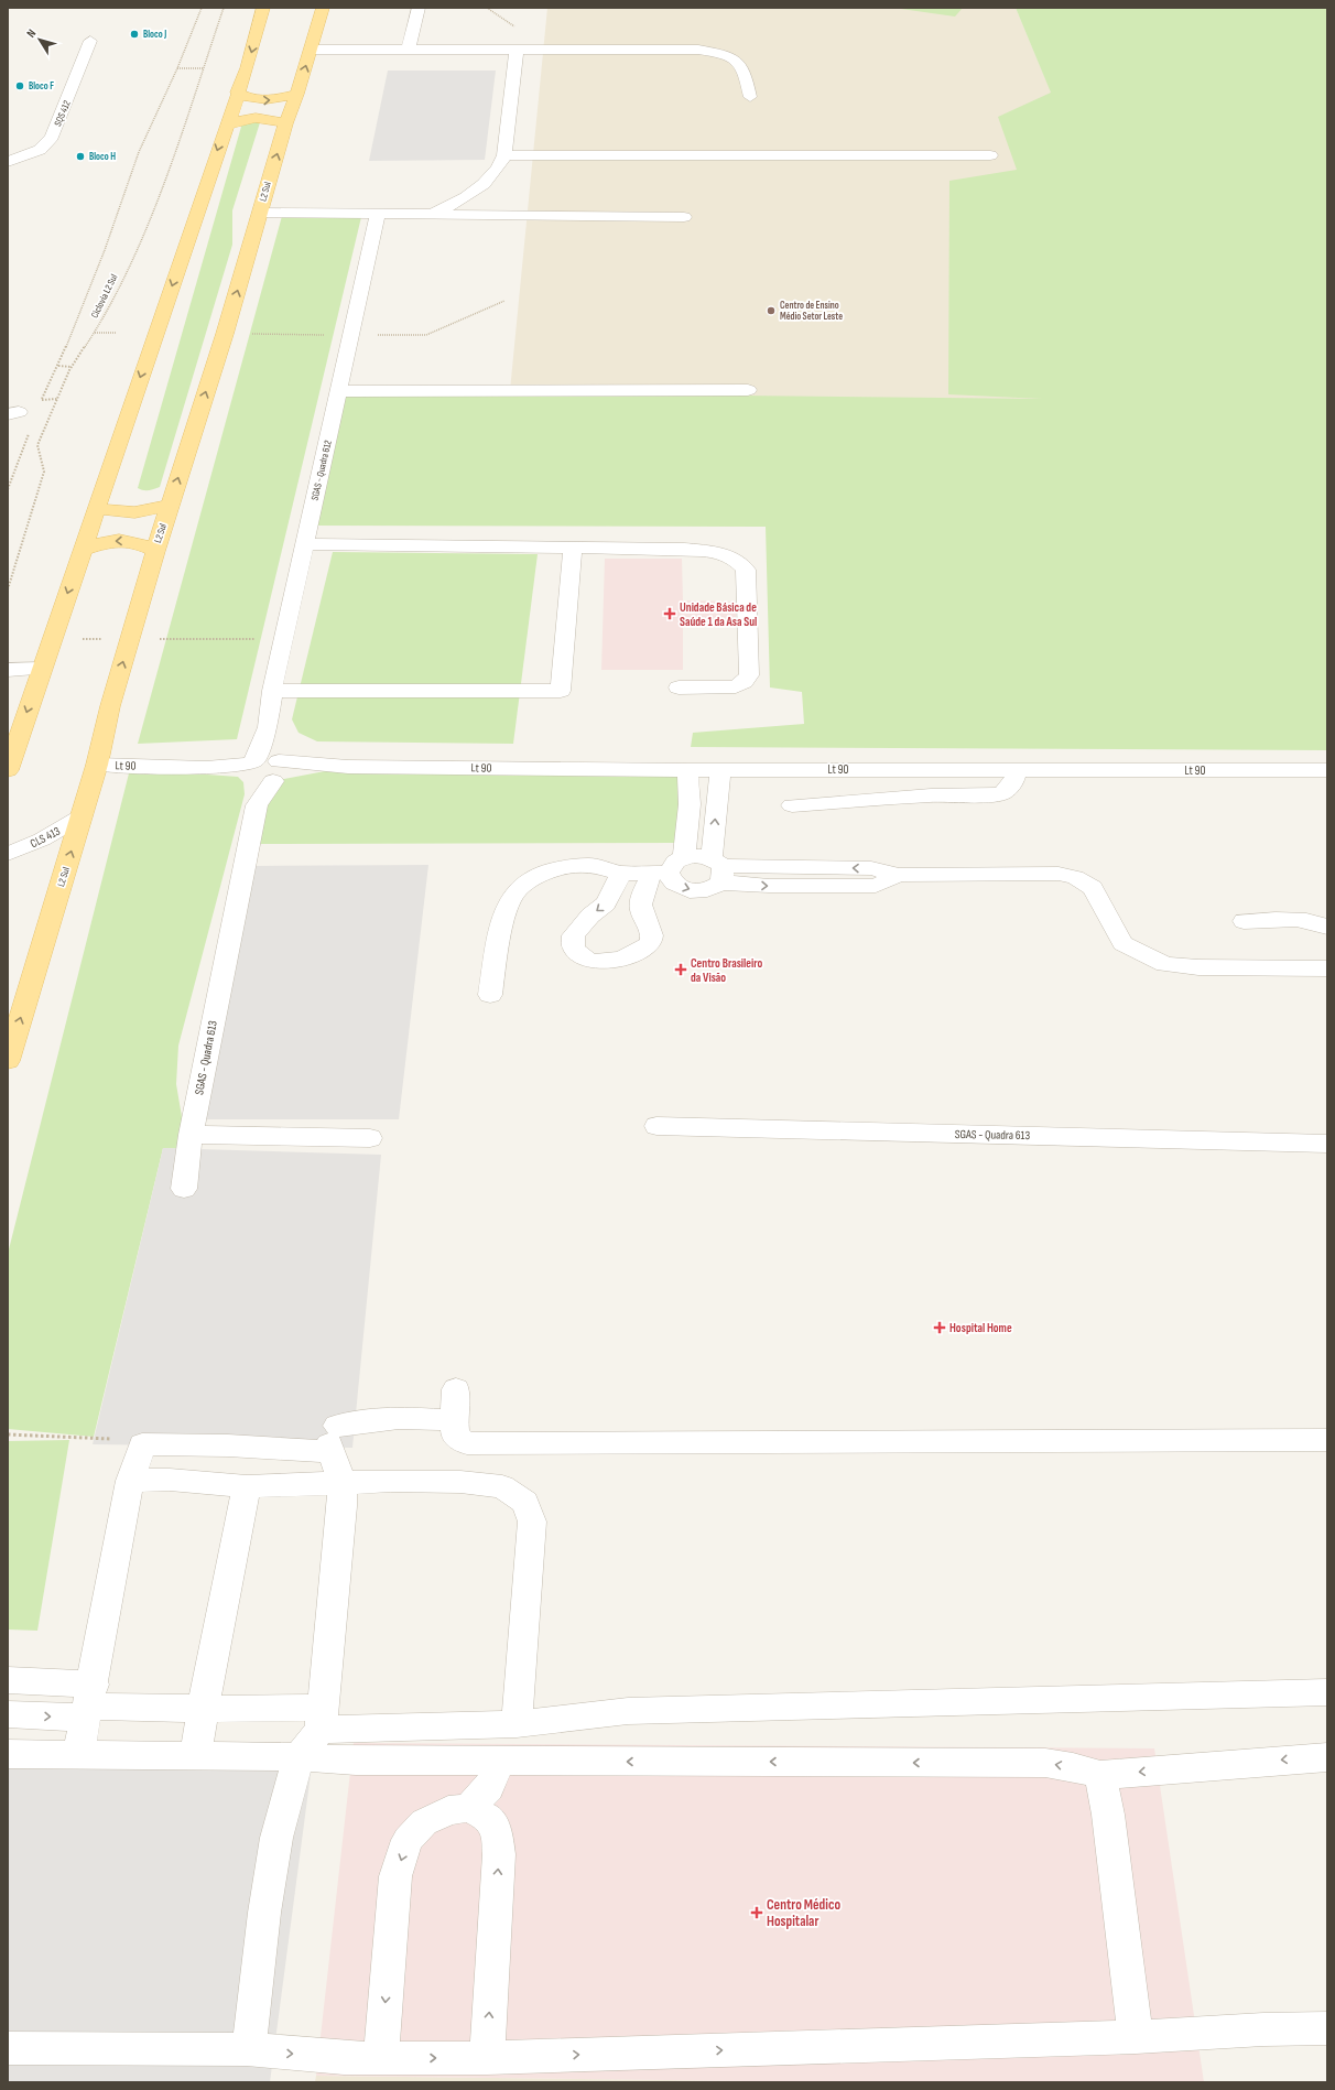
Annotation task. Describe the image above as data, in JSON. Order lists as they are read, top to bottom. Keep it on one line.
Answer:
{"streets":{"main road":["L2 Sul"],"street":["SQS 412","SGAS - Quadra 612","Lt 90","CLS 413","SGAS - Quadra 613"],"path":["Ciclovia L2 Sul"]},"crossings":[["L2 Sul","Lt 90"],["L2 Sul","CLS 413"],["SGAS - Quadra 612","Lt 90"],["SGAS - Quadra 612","SGAS - Quadra 613"],["Lt 90","SGAS - Quadra 613"]],"places":{"other":["Bloco J","Bloco F","Bloco H","Centro de Ensino Médio Setor Leste"],"health":["Unidade Básica de Saúde 1 da Asa Sul","Centro Brasileiro da Visão","Hospital Home","Centro Médico Hospitalar"]},"north":"top left"}
